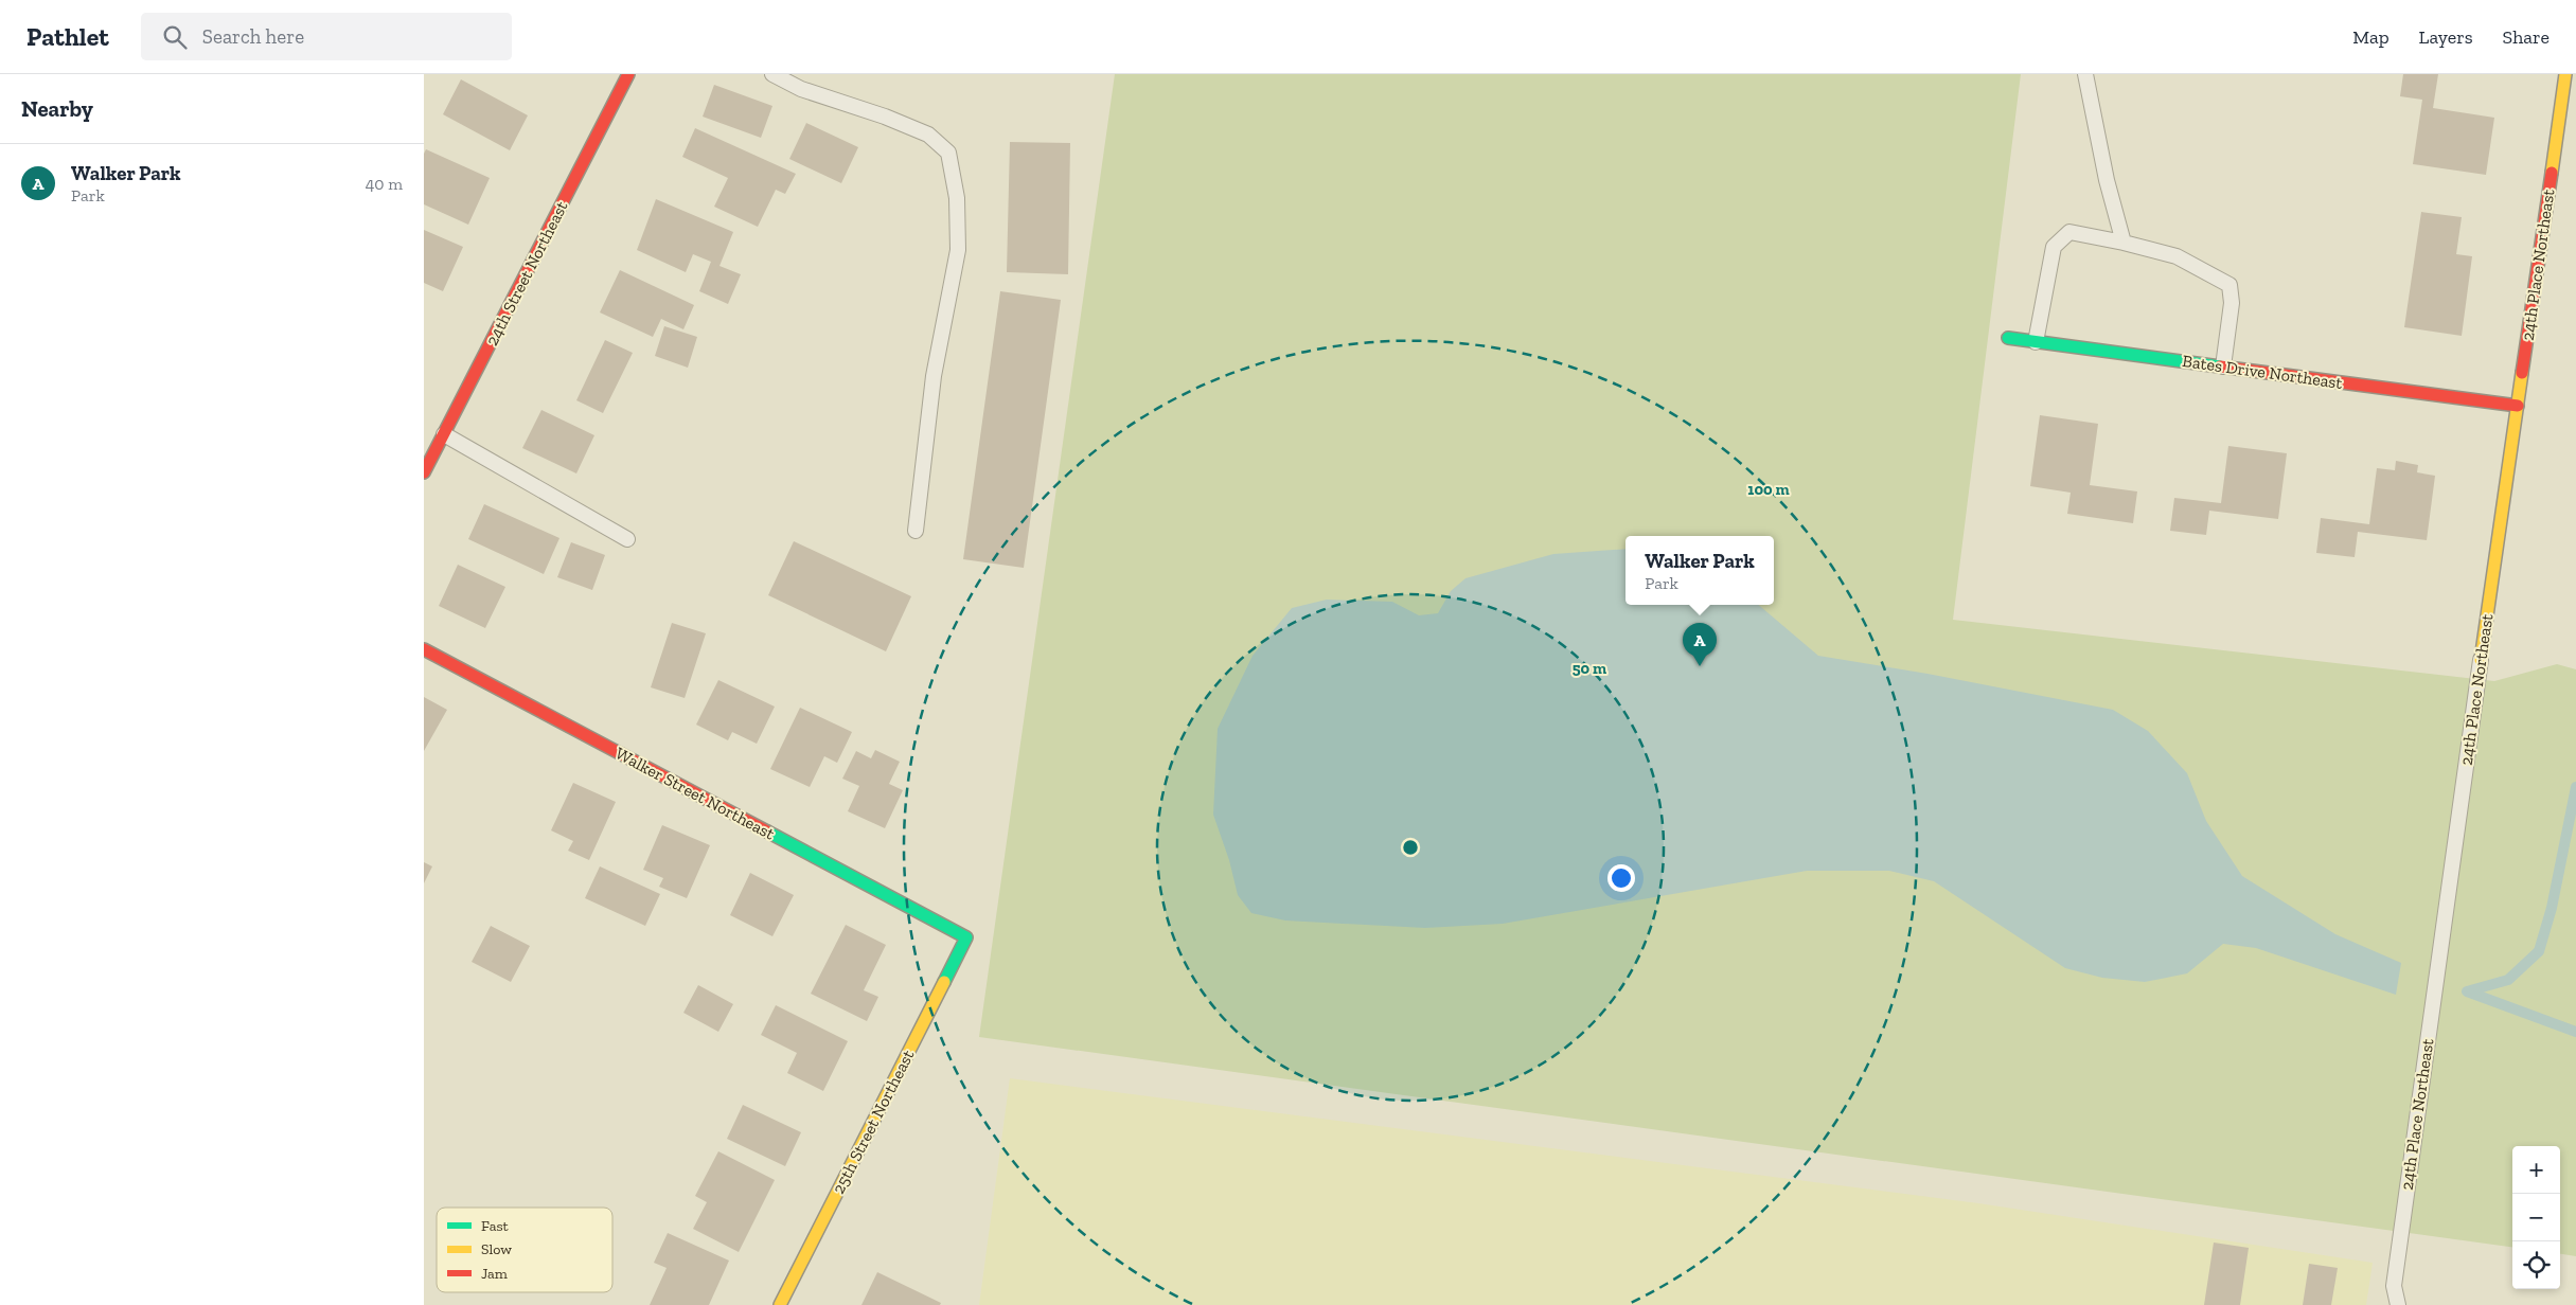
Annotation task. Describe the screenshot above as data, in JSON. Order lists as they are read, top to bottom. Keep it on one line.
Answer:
{"streets":{"street":["24th Place Northeast","24th Street Northeast","Bates Drive Northeast","Walker Street Northeast","25th Street Northeast"]},"crossings":[["24th Place Northeast","Bates Drive Northeast"],["Walker Street Northeast","25th Street Northeast"]],"legend":["Fast","Slow","Jam"],"page":{"header":"Pathlet","search":"Search here","nav":["Map","Layers","Share"],"heading":"Nearby","list":[{"mark":"A","name":"Walker Park","note":"Park","value":"40 m"}],"popup":["Walker Park","Park"],"pins":"A","map_buttons":["+","−"]},"rings":["100 m","50 m"]}
